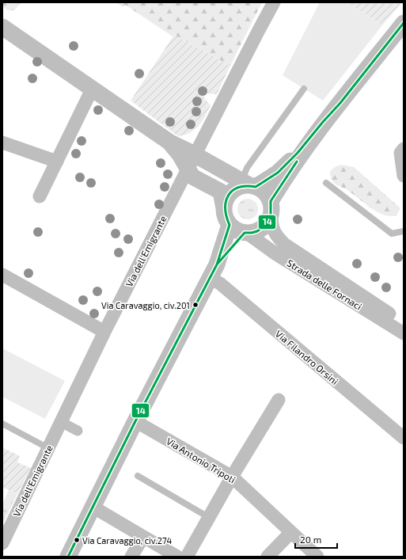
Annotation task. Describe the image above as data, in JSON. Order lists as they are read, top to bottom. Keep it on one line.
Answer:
{"streets":{"street":["Via dell'Emigrante","Strada delle Fornaci","Via Filandro Orsini","Via Antonio Tripoti"]},"places":["Via Caravaggio, civ.201","Via Caravaggio, civ.274"],"lines":["transit line 14"],"scale_bar":"20 m"}
